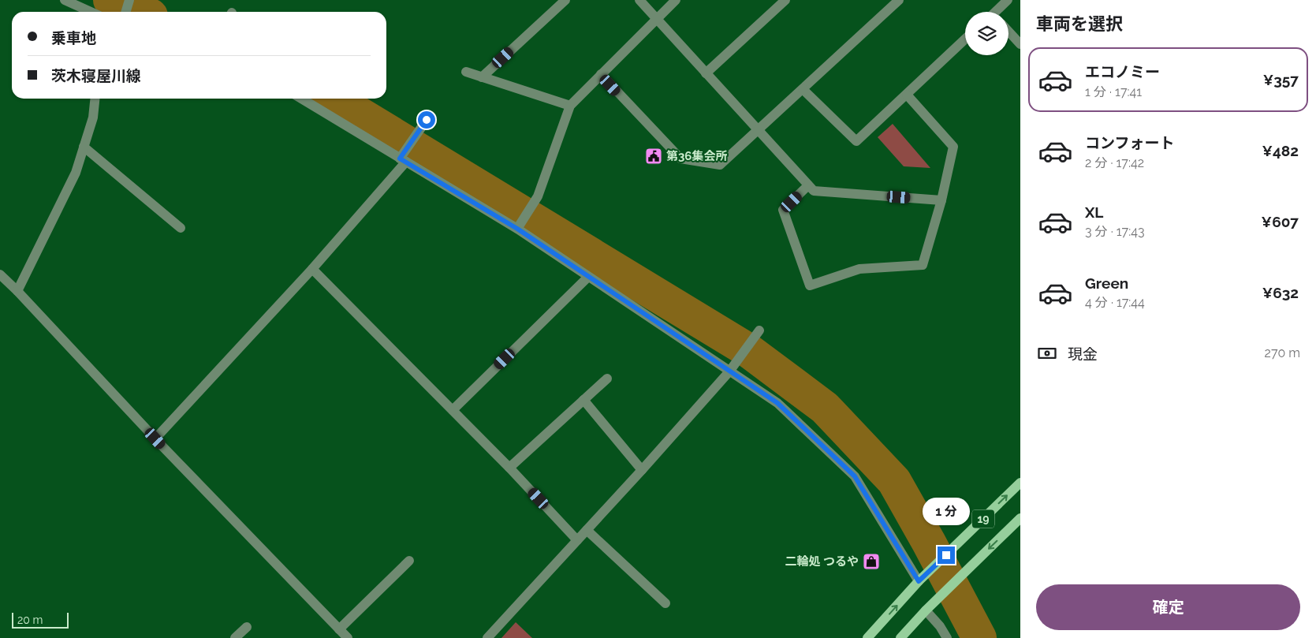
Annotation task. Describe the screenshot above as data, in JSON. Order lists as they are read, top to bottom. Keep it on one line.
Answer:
{"streets":{"main road":["19"]},"places":{"public building":["第36集会所"],"shop":["二輪処 つるや"]},"scale_bar":"20 m","page":{"heading":"車両を選択","banner":["乗車地","茨木寝屋川線"],"list":[{"name":"エコノミー","note":"1 分 · 17:41","value":"¥357"},{"name":"コンフォート","note":"2 分 · 17:42","value":"¥482"},{"name":"XL","note":"3 分 · 17:43","value":"¥607"},{"name":"Green","note":"4 分 · 17:44","value":"¥632"}],"pay":["現金","270 m"],"bubble":"1 分","buttons":"確定","scale":"20 m"}}
